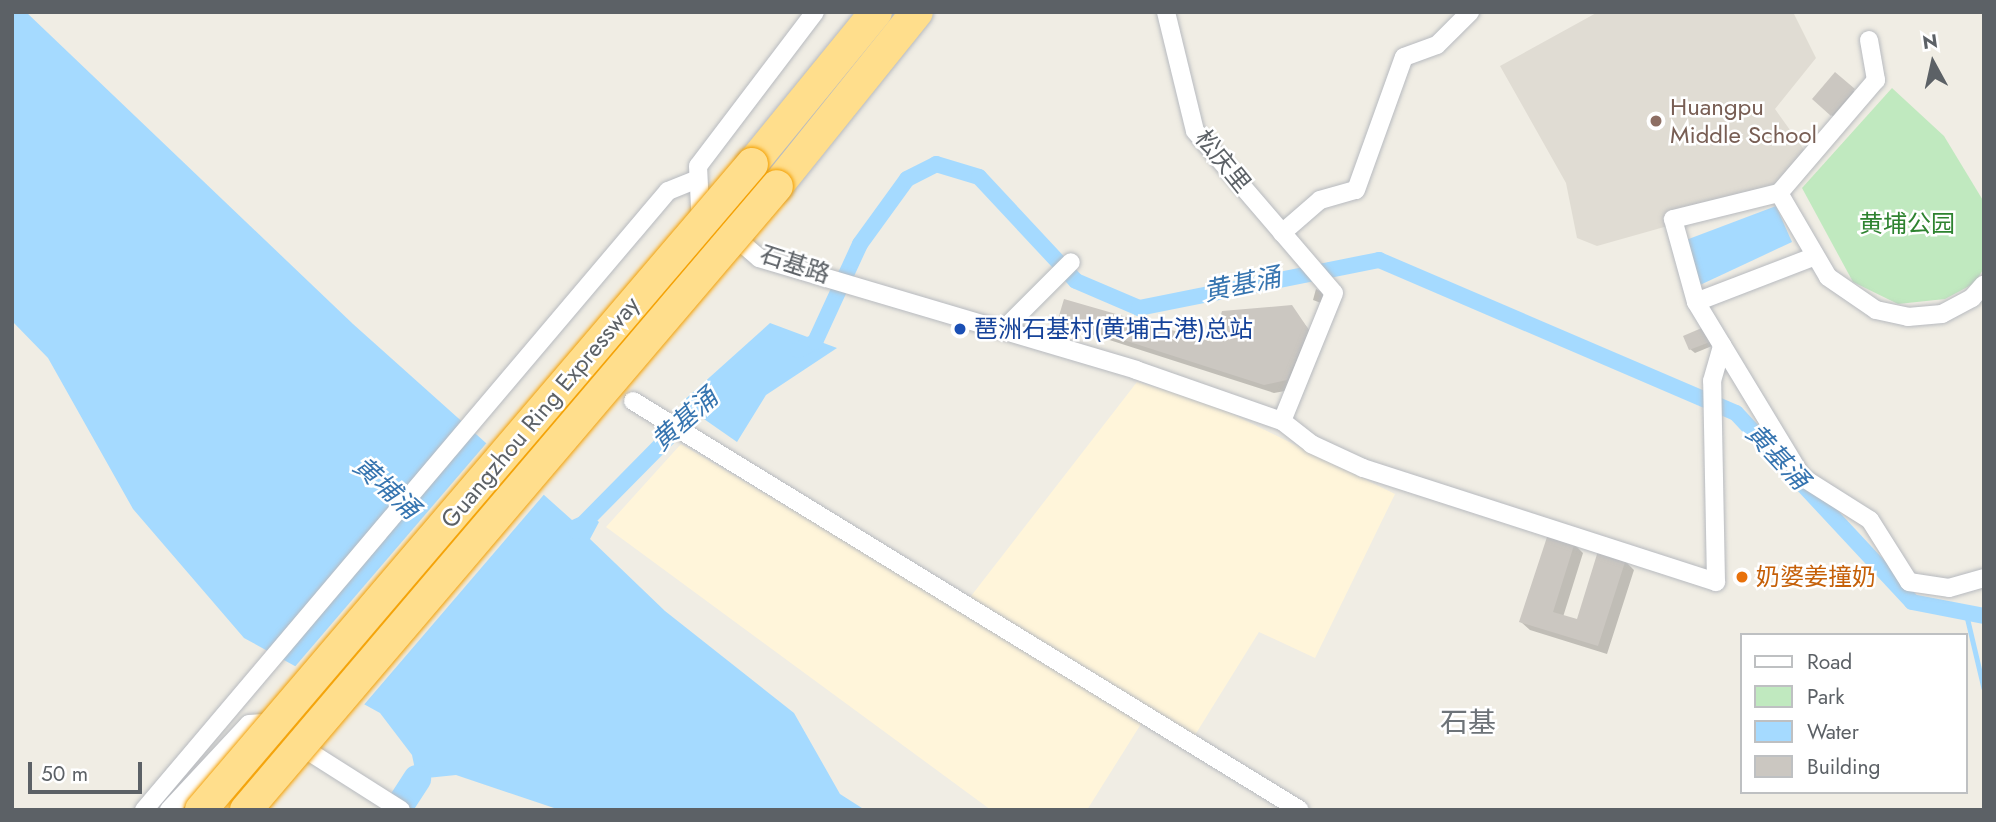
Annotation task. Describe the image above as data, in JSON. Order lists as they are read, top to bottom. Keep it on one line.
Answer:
{"streets":{"highway":["Guangzhou Ring Expressway"],"street":["松庆里","石基路"]},"crossings":[["松庆里","石基路"]],"districts":["石基"],"water":["黄基涌","黄埔涌"],"parks":["黄埔公园"],"places":["Huangpu Middle School","琶洲石基村(黄埔古港)总站","奶婆姜撞奶"],"legend":["Road","Park","Water","Building"],"scale_bar":"50 m","north":"top"}
